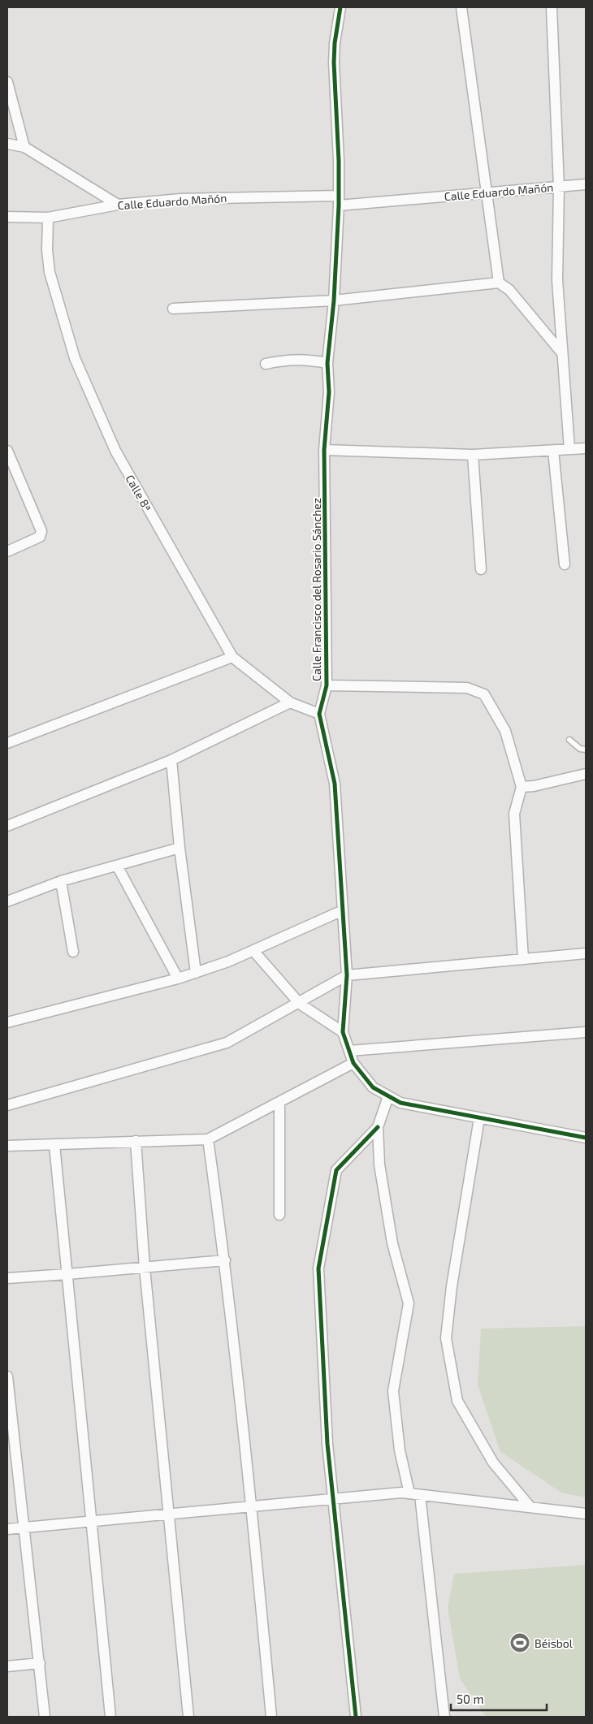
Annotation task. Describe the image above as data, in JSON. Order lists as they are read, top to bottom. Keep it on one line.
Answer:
{"streets":{"street":["Calle Eduardo Mañón","Calle 8ª","Calle Francisco del Rosario Sánchez"]},"crossings":[["Calle Eduardo Mañón","Calle 8ª"],["Calle Eduardo Mañón","Calle Francisco del Rosario Sánchez"],["Calle 8ª","Calle Francisco del Rosario Sánchez"]],"places":{"sports":["Béisbol"]},"scale_bar":"50 m"}
